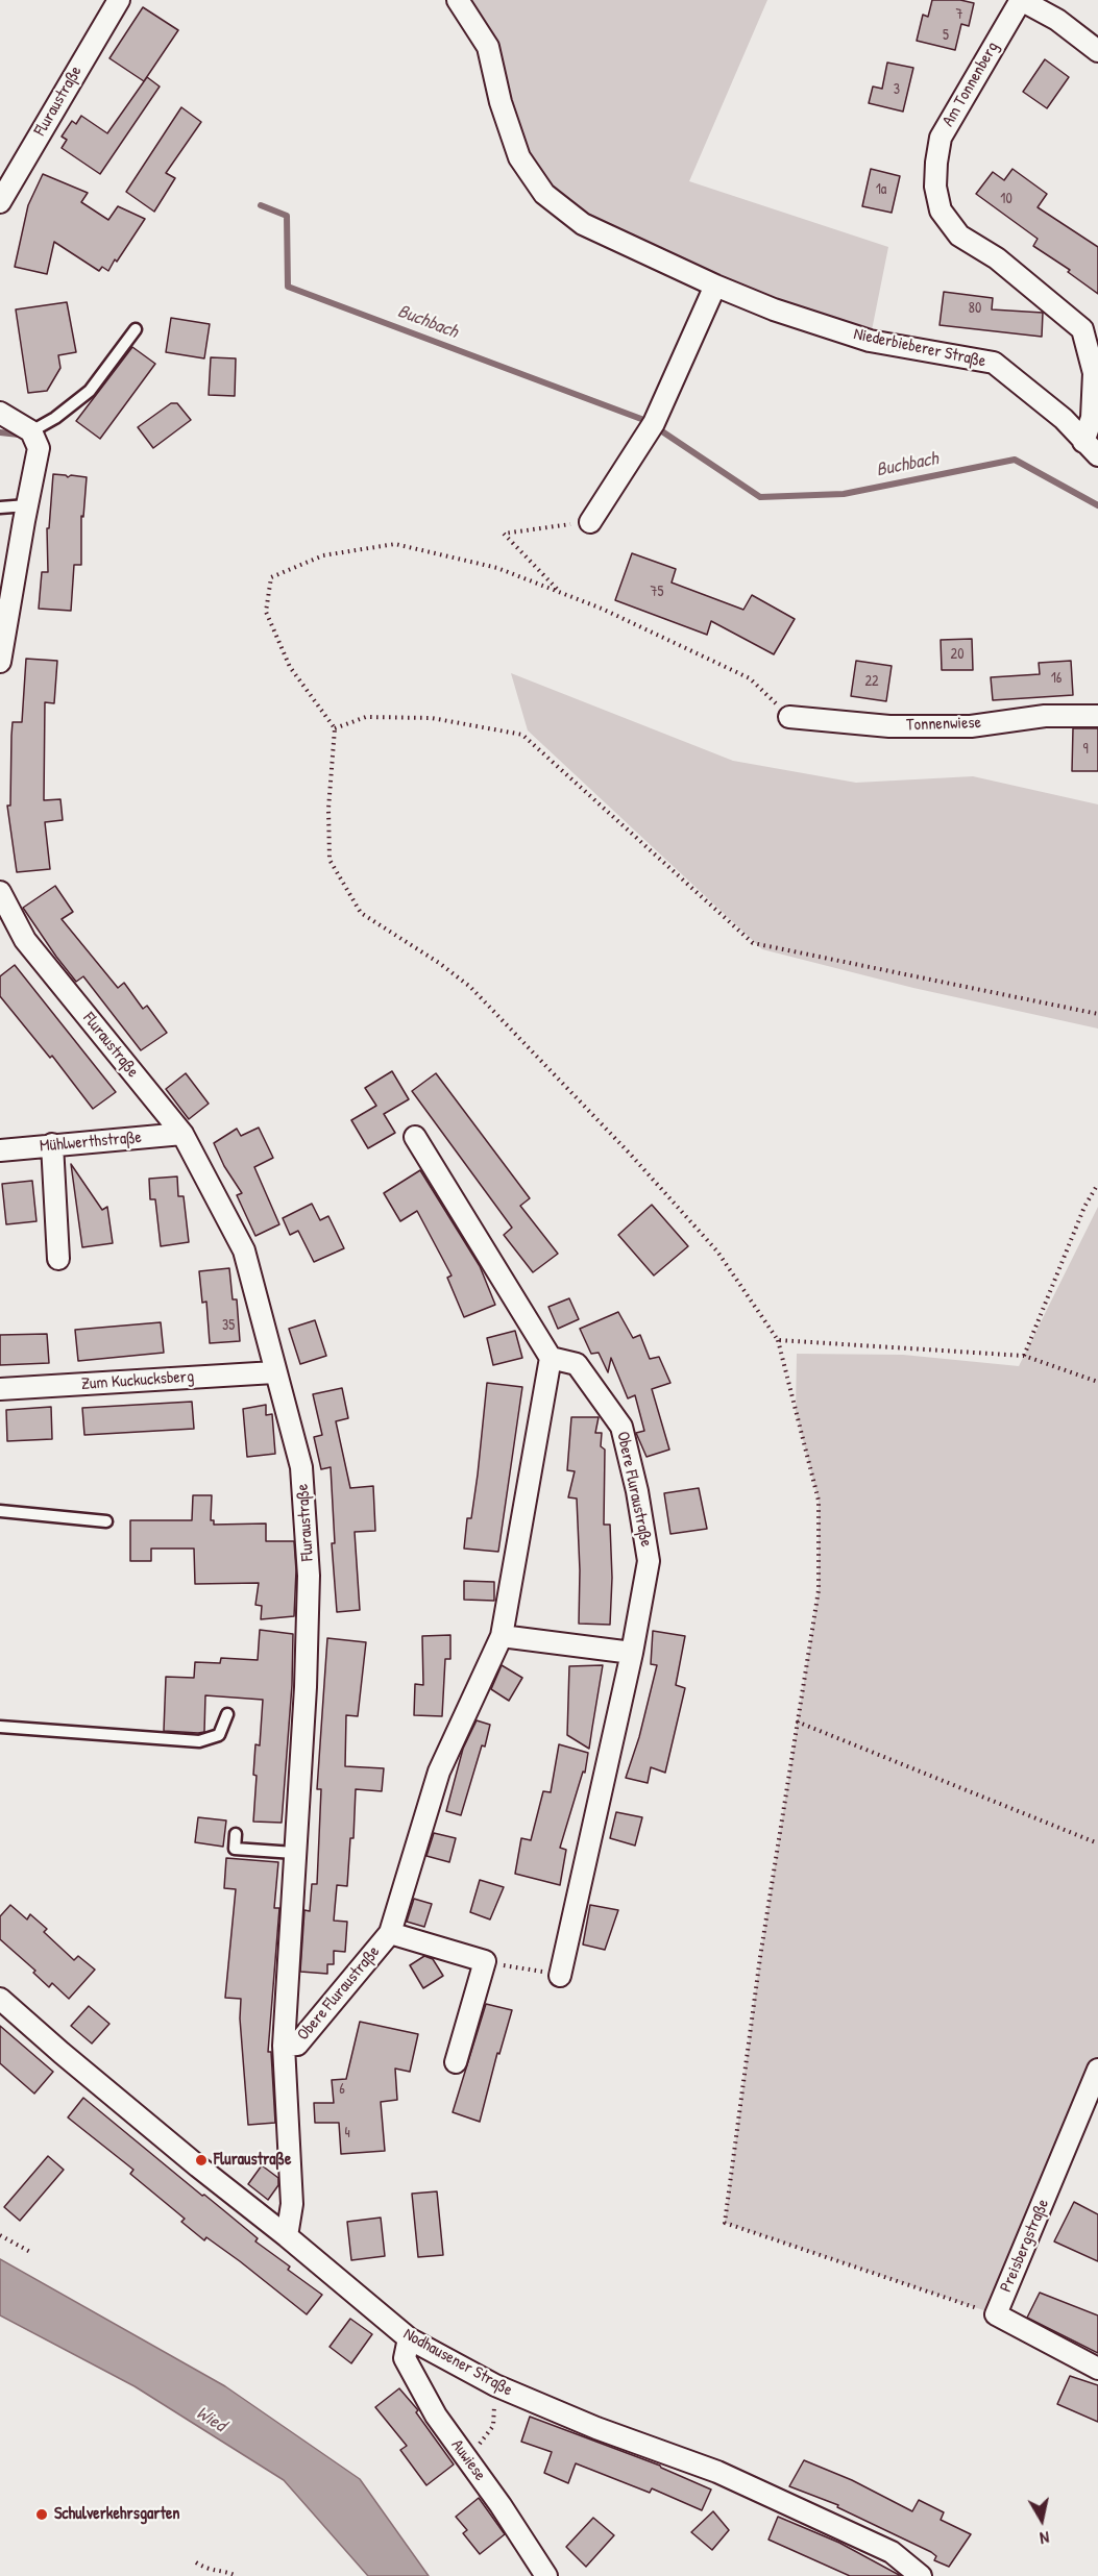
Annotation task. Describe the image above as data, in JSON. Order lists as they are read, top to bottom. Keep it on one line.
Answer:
{"streets":{"street":["Am Tonnenberg","Fluraustraße","Niederbieberer Straße","Tonnenwiese","Mühlwerthstraße","Zum Kuckucksberg","Obere Fluraustraße","Preisbergstraße","Nodhausener Straße","Auwiese"]},"crossings":[["Am Tonnenberg","Niederbieberer Straße"],["Fluraustraße","Mühlwerthstraße"],["Fluraustraße","Zum Kuckucksberg"],["Fluraustraße","Obere Fluraustraße"],["Fluraustraße","Nodhausener Straße"],["Nodhausener Straße","Auwiese"]],"water":["Buchbach","Wied"],"places":["Fluraustraße","Schulverkehrsgarten"],"house_numbers":["7","5","3","1a","10","80","75","20","16","22","9","35","6","4"],"north":"bottom"}
